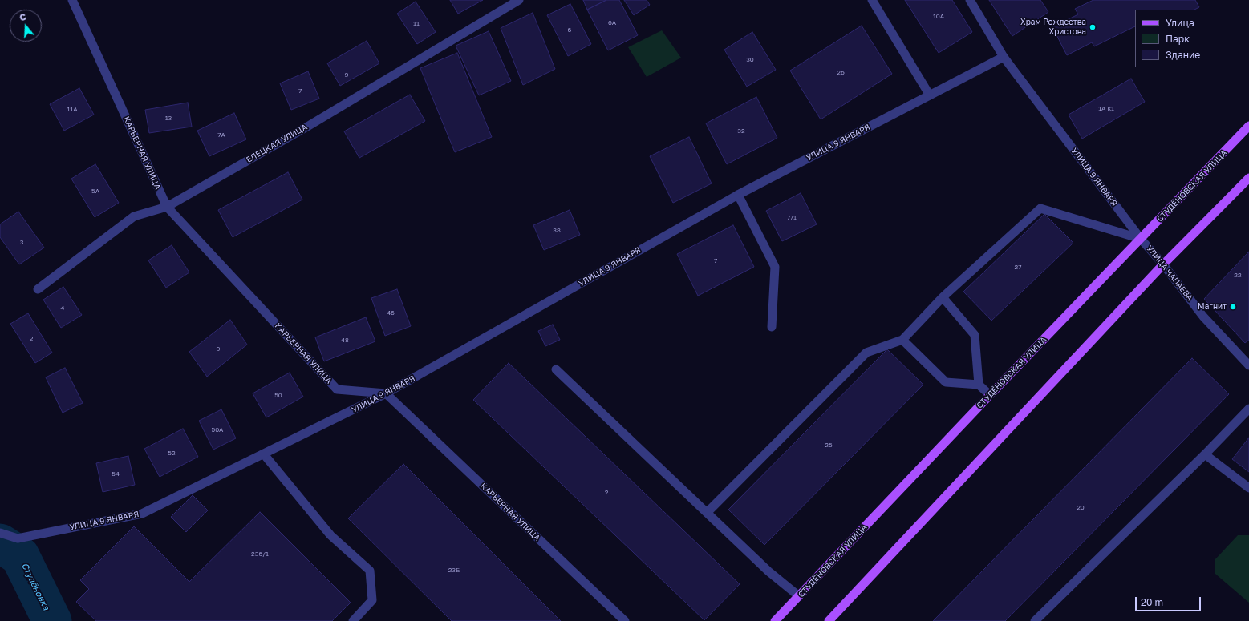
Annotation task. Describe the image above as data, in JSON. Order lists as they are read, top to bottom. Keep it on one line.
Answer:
{"streets":{"main road":["СТУДЁНОВСКАЯ УЛИЦА"],"street":["УЛИЦА 9 ЯНВАРЯ","ЕЛЕЦКАЯ УЛИЦА","КАРЬЕРНАЯ УЛИЦА","УЛИЦА ЧАПАЕВА"]},"crossings":[["УЛИЦА 9 ЯНВАРЯ","КАРЬЕРНАЯ УЛИЦА"],["УЛИЦА 9 ЯНВАРЯ","СТУДЁНОВСКАЯ УЛИЦА"],["УЛИЦА 9 ЯНВАРЯ","УЛИЦА ЧАПАЕВА"],["ЕЛЕЦКАЯ УЛИЦА","КАРЬЕРНАЯ УЛИЦА"],["СТУДЁНОВСКАЯ УЛИЦА","УЛИЦА ЧАПАЕВА"]],"water":["Студёновка"],"places":["Храм Рождества Христова","Магнит"],"house_numbers":["10А","6А","11","6","30","26","9","7","1А к1","11А","13","32","7А","5А","7/1","38","3","7","27","22","4","46","2","48","9","50","50А","25","52","54","2","20","23б/1","23Б"],"legend":["Улица","Парк","Здание"],"scale_bar":"20 m","north":"top"}
